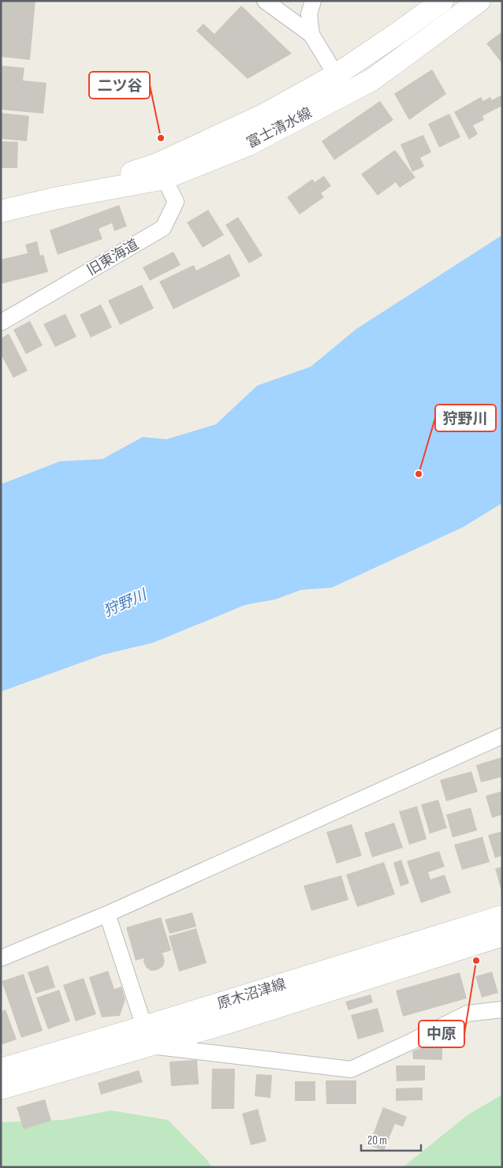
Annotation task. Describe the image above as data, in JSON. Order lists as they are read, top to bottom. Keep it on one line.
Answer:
{"streets":{"main road":["富士清水線","原木沼津線"],"street":["旧東海道"]},"crossings":[["富士清水線","旧東海道"]],"water":["狩野川"],"places":["二ツ谷","狩野川","中原"],"scale_bar":"20 m"}
